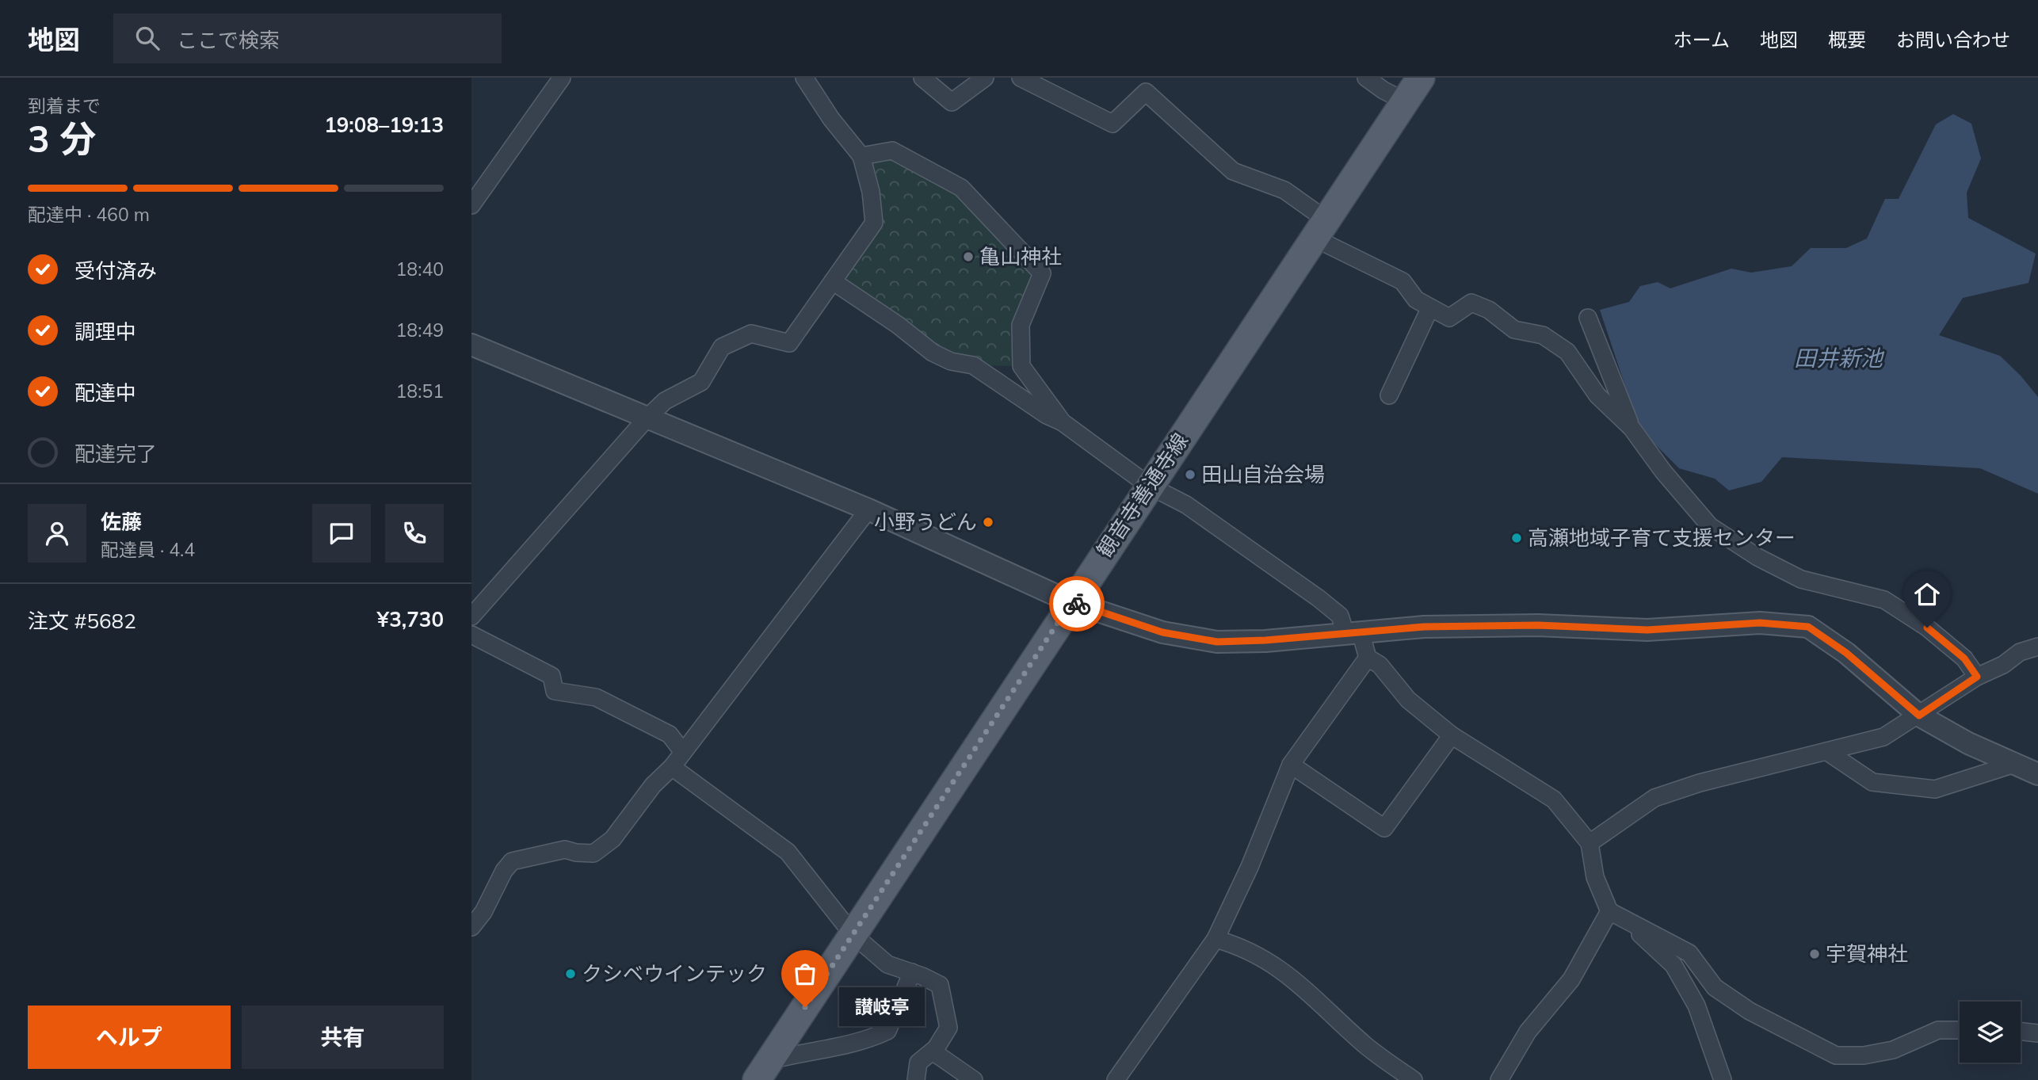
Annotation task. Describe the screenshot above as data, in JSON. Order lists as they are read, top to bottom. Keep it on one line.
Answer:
{"streets":{"main road":["観音寺善通寺線"]},"water":["田井新池"],"places":["亀山神社","田山自治会場","小野うどん","高瀬地域子育て支援センター","宇賀神社","クシベウインテック","讃岐亭"],"page":{"header":"地図","search":"ここで検索","nav":["ホーム","地図","概要","お問い合わせ"],"heading":["3 分","到着まで","19:08–19:13"],"panel":["佐藤","配達員 · 4.4","注文 #5682","¥3,730"],"bar":"配達中 · 460 m","list":[["受付済み","18:40"],["調理中","18:49"],["配達中","18:51"],"配達完了"],"bubble":"讃岐亭","buttons":["ヘルプ","共有"]}}
